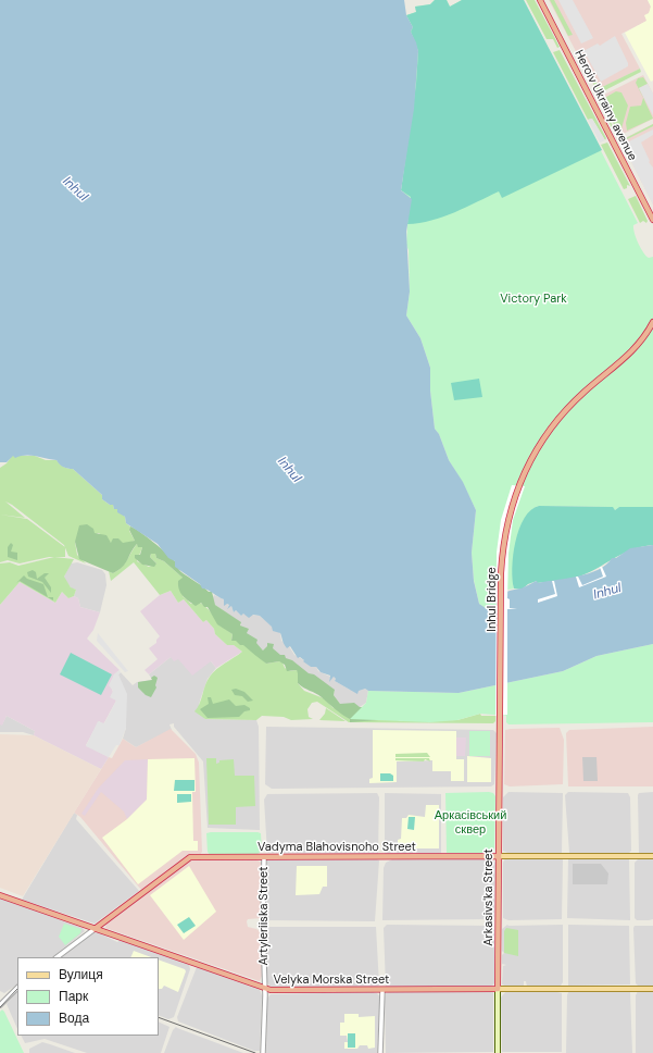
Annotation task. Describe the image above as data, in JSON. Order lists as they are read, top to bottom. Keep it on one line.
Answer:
{"streets":{"highway":["Heroiv Ukrainy avenue","Inhul Bridge","Vadyma Blahovisnoho Street","Arkasivs'ka Street","Velyka Morska Street"],"street":["Artyleriiska Street"]},"crossings":[["Inhul Bridge","Arkasivs'ka Street"],["Vadyma Blahovisnoho Street","Arkasivs'ka Street"],["Vadyma Blahovisnoho Street","Artyleriiska Street"],["Vadyma Blahovisnoho Street","Velyka Morska Street"],["Arkasivs'ka Street","Velyka Morska Street"],["Artyleriiska Street","Velyka Morska Street"]],"water":["Inhul"],"parks":["Victory Park","Аркасівський сквер"],"legend":["Вулиця","Парк","Вода"]}
